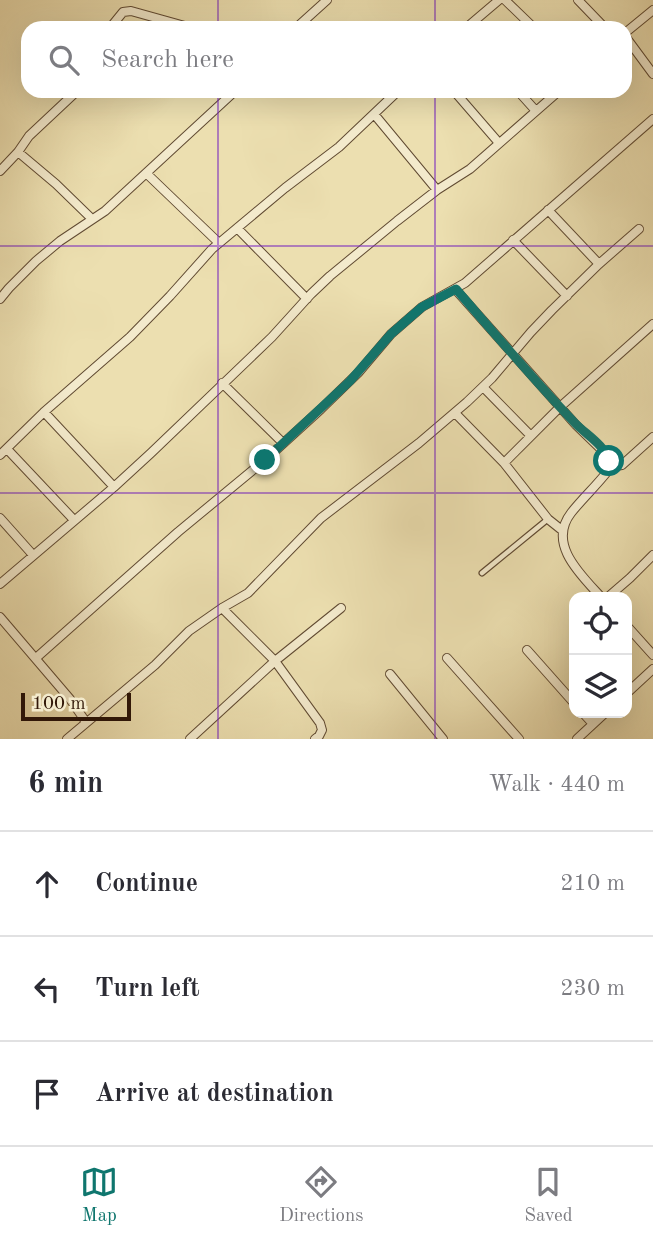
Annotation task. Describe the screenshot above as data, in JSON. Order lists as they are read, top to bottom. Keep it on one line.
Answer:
{"scale_bar":"100 m","page":{"search":"Search here","scale":"100 m","heading":["6 min","Walk · 440 m"],"list":[["Continue","210 m"],["Turn left","230 m"],"Arrive at destination"],"nav":["Map","Directions","Saved"]}}
